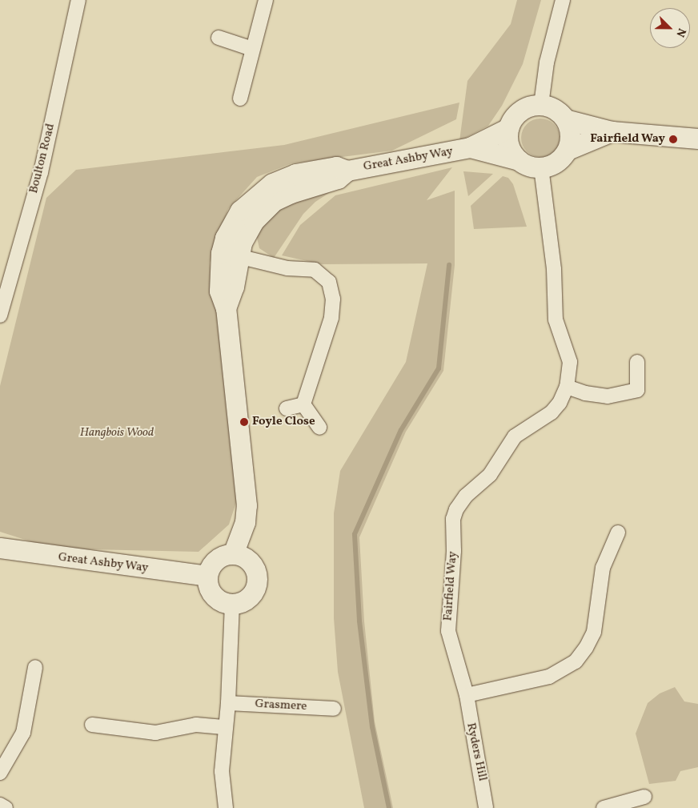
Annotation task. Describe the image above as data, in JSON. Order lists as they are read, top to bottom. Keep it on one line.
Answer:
{"streets":{"street":["Boulton Road","Great Ashby Way","Fairfield Way","Grasmere","Ryders Hill"]},"crossings":[["Great Ashby Way","Fairfield Way"],["Fairfield Way","Ryders Hill"]],"parks":["Hangbois Wood"],"places":["Fairfield Way","Foyle Close"],"north":"bottom right"}
